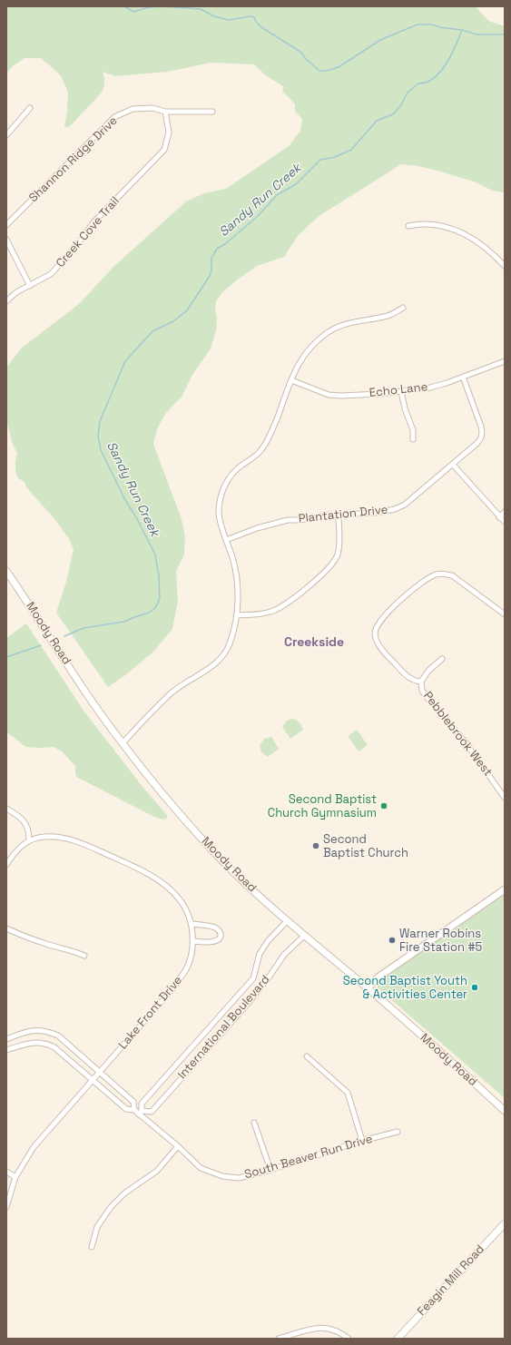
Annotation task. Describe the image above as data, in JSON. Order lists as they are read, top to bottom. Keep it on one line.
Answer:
{"streets":{"main road":["Moody Road","Feagin Mill Road"],"street":["Shannon Ridge Drive","Creek Cove Trail","Echo Lane","Plantation Drive","Pebblebrook West","Lake Front Drive","International Boulevard","South Beaver Run Drive"]},"crossings":[["Shannon Ridge Drive","Creek Cove Trail"],["Echo Lane","Plantation Drive"],["Moody Road","International Boulevard"],["Lake Front Drive","South Beaver Run Drive"],["International Boulevard","South Beaver Run Drive"]],"districts":["Creekside"],"water":["Sandy Run Creek"],"places":["Second Baptist Church Gymnasium","Second Baptist Church","Warner Robins Fire Station #5","Second Baptist Youth & Activities Center"]}
